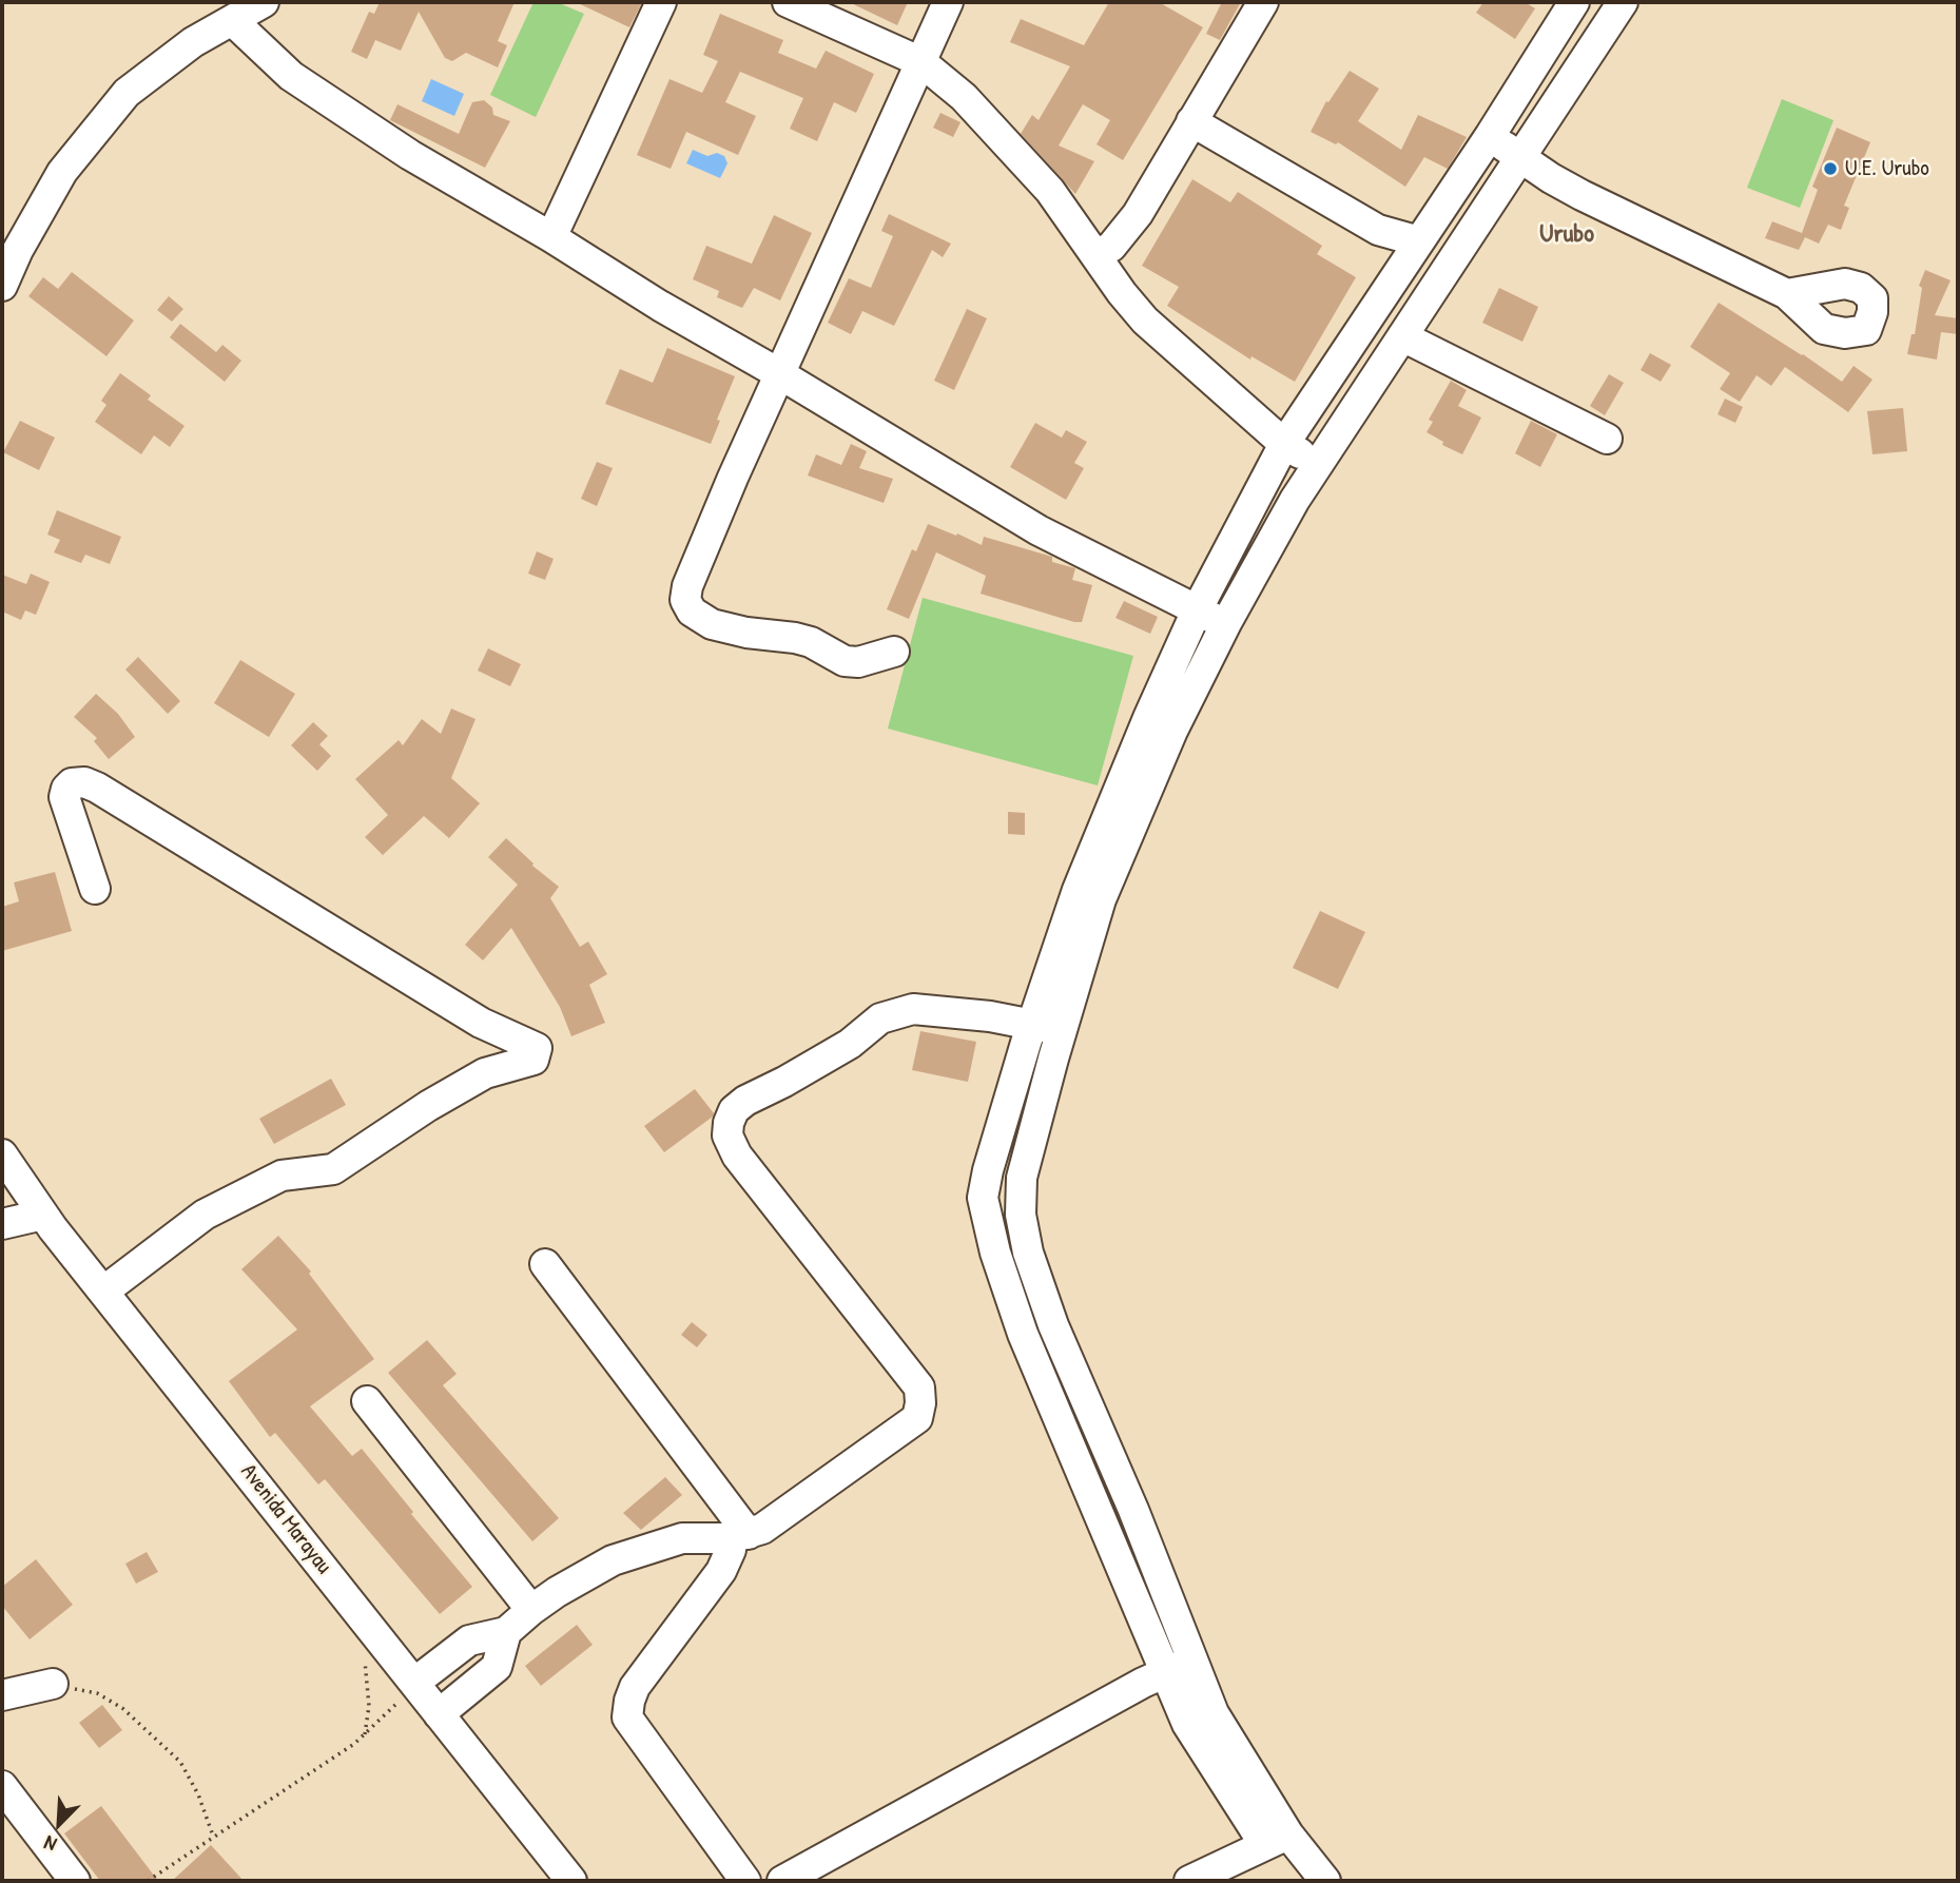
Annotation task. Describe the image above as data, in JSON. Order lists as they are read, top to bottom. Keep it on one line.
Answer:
{"streets":{"street":["Avenida Marayau"]},"districts":["Urubo"],"places":["U.E. Urubo"],"north":"bottom left"}
